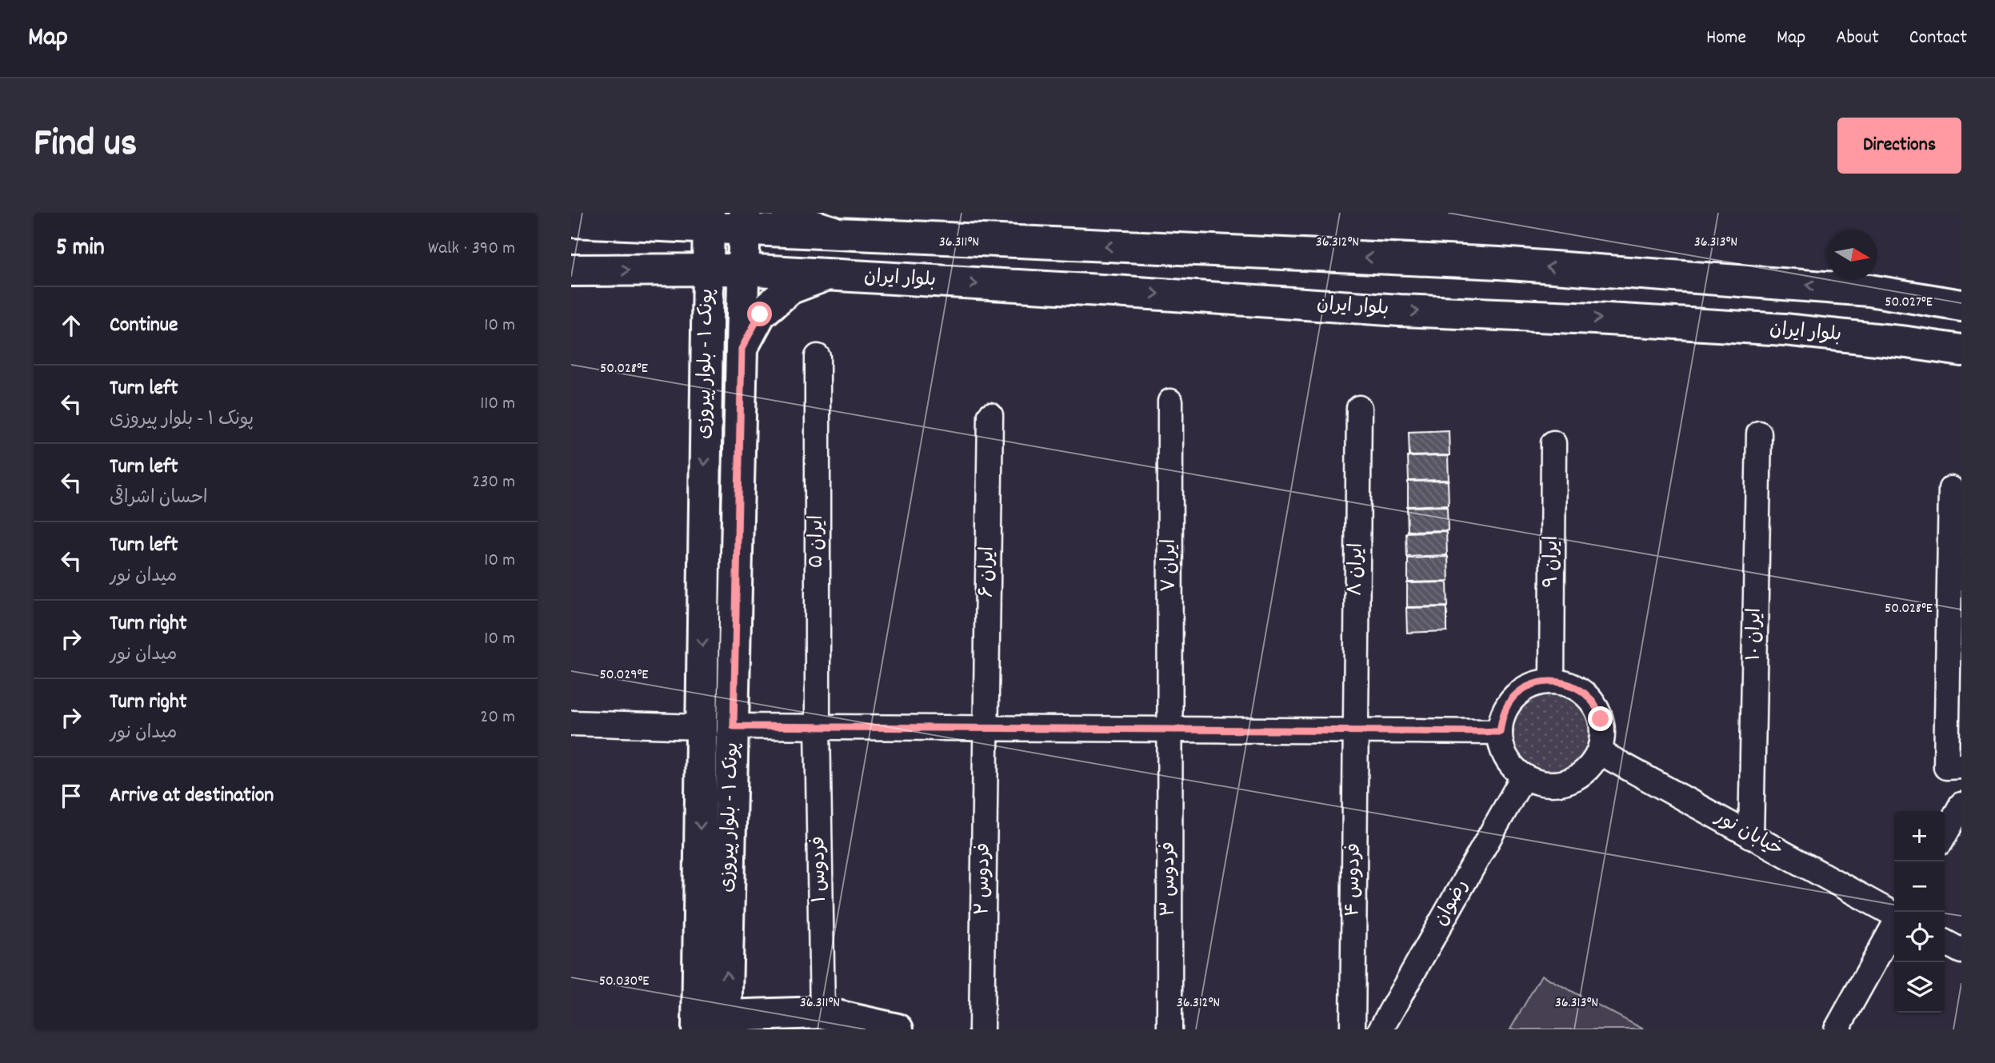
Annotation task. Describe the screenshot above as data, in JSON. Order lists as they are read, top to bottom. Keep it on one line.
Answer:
{"streets":{"main road":["بلوار ایران","پونک ۱ - بلوار پیروزی"],"street":["ایران ۵","ایران ۹","ایران ۷","ایران ۸","ایران ۶","ایران ۱۰","خیابان نور","فردوس ۱","فردوس ۲","فردوس ۳","فردوس ۴","رضوان"]},"crossings":[["بلوار ایران","پونک ۱ - بلوار پیروزی"],["ایران ۵","فردوس ۱"],["ایران ۹","خیابان نور"],["ایران ۹","رضوان"],["ایران ۷","فردوس ۳"],["ایران ۸","فردوس ۴"],["ایران ۶","فردوس ۲"],["ایران ۱۰","خیابان نور"],["خیابان نور","رضوان"]],"north":"right","page":{"header":"Map","nav":["Home","Map","About","Contact"],"title":"Find us","buttons":"Directions","heading":["5 min","Walk · 390 m"],"list":[["Continue","10 m"],["Turn left","پونک ۱ - بلوار پیروزی","110 m"],["Turn left","احسان اشراقی","230 m"],["Turn left","میدان نور","10 m"],["Turn right","میدان نور","10 m"],["Turn right","میدان نور","20 m"],"Arrive at destination"],"map_buttons":["+","−"]},"coordinates":["36.311°N","36.312°N","36.313°N","50.027°E","50.028°E","50.029°E","50.030°E"]}
